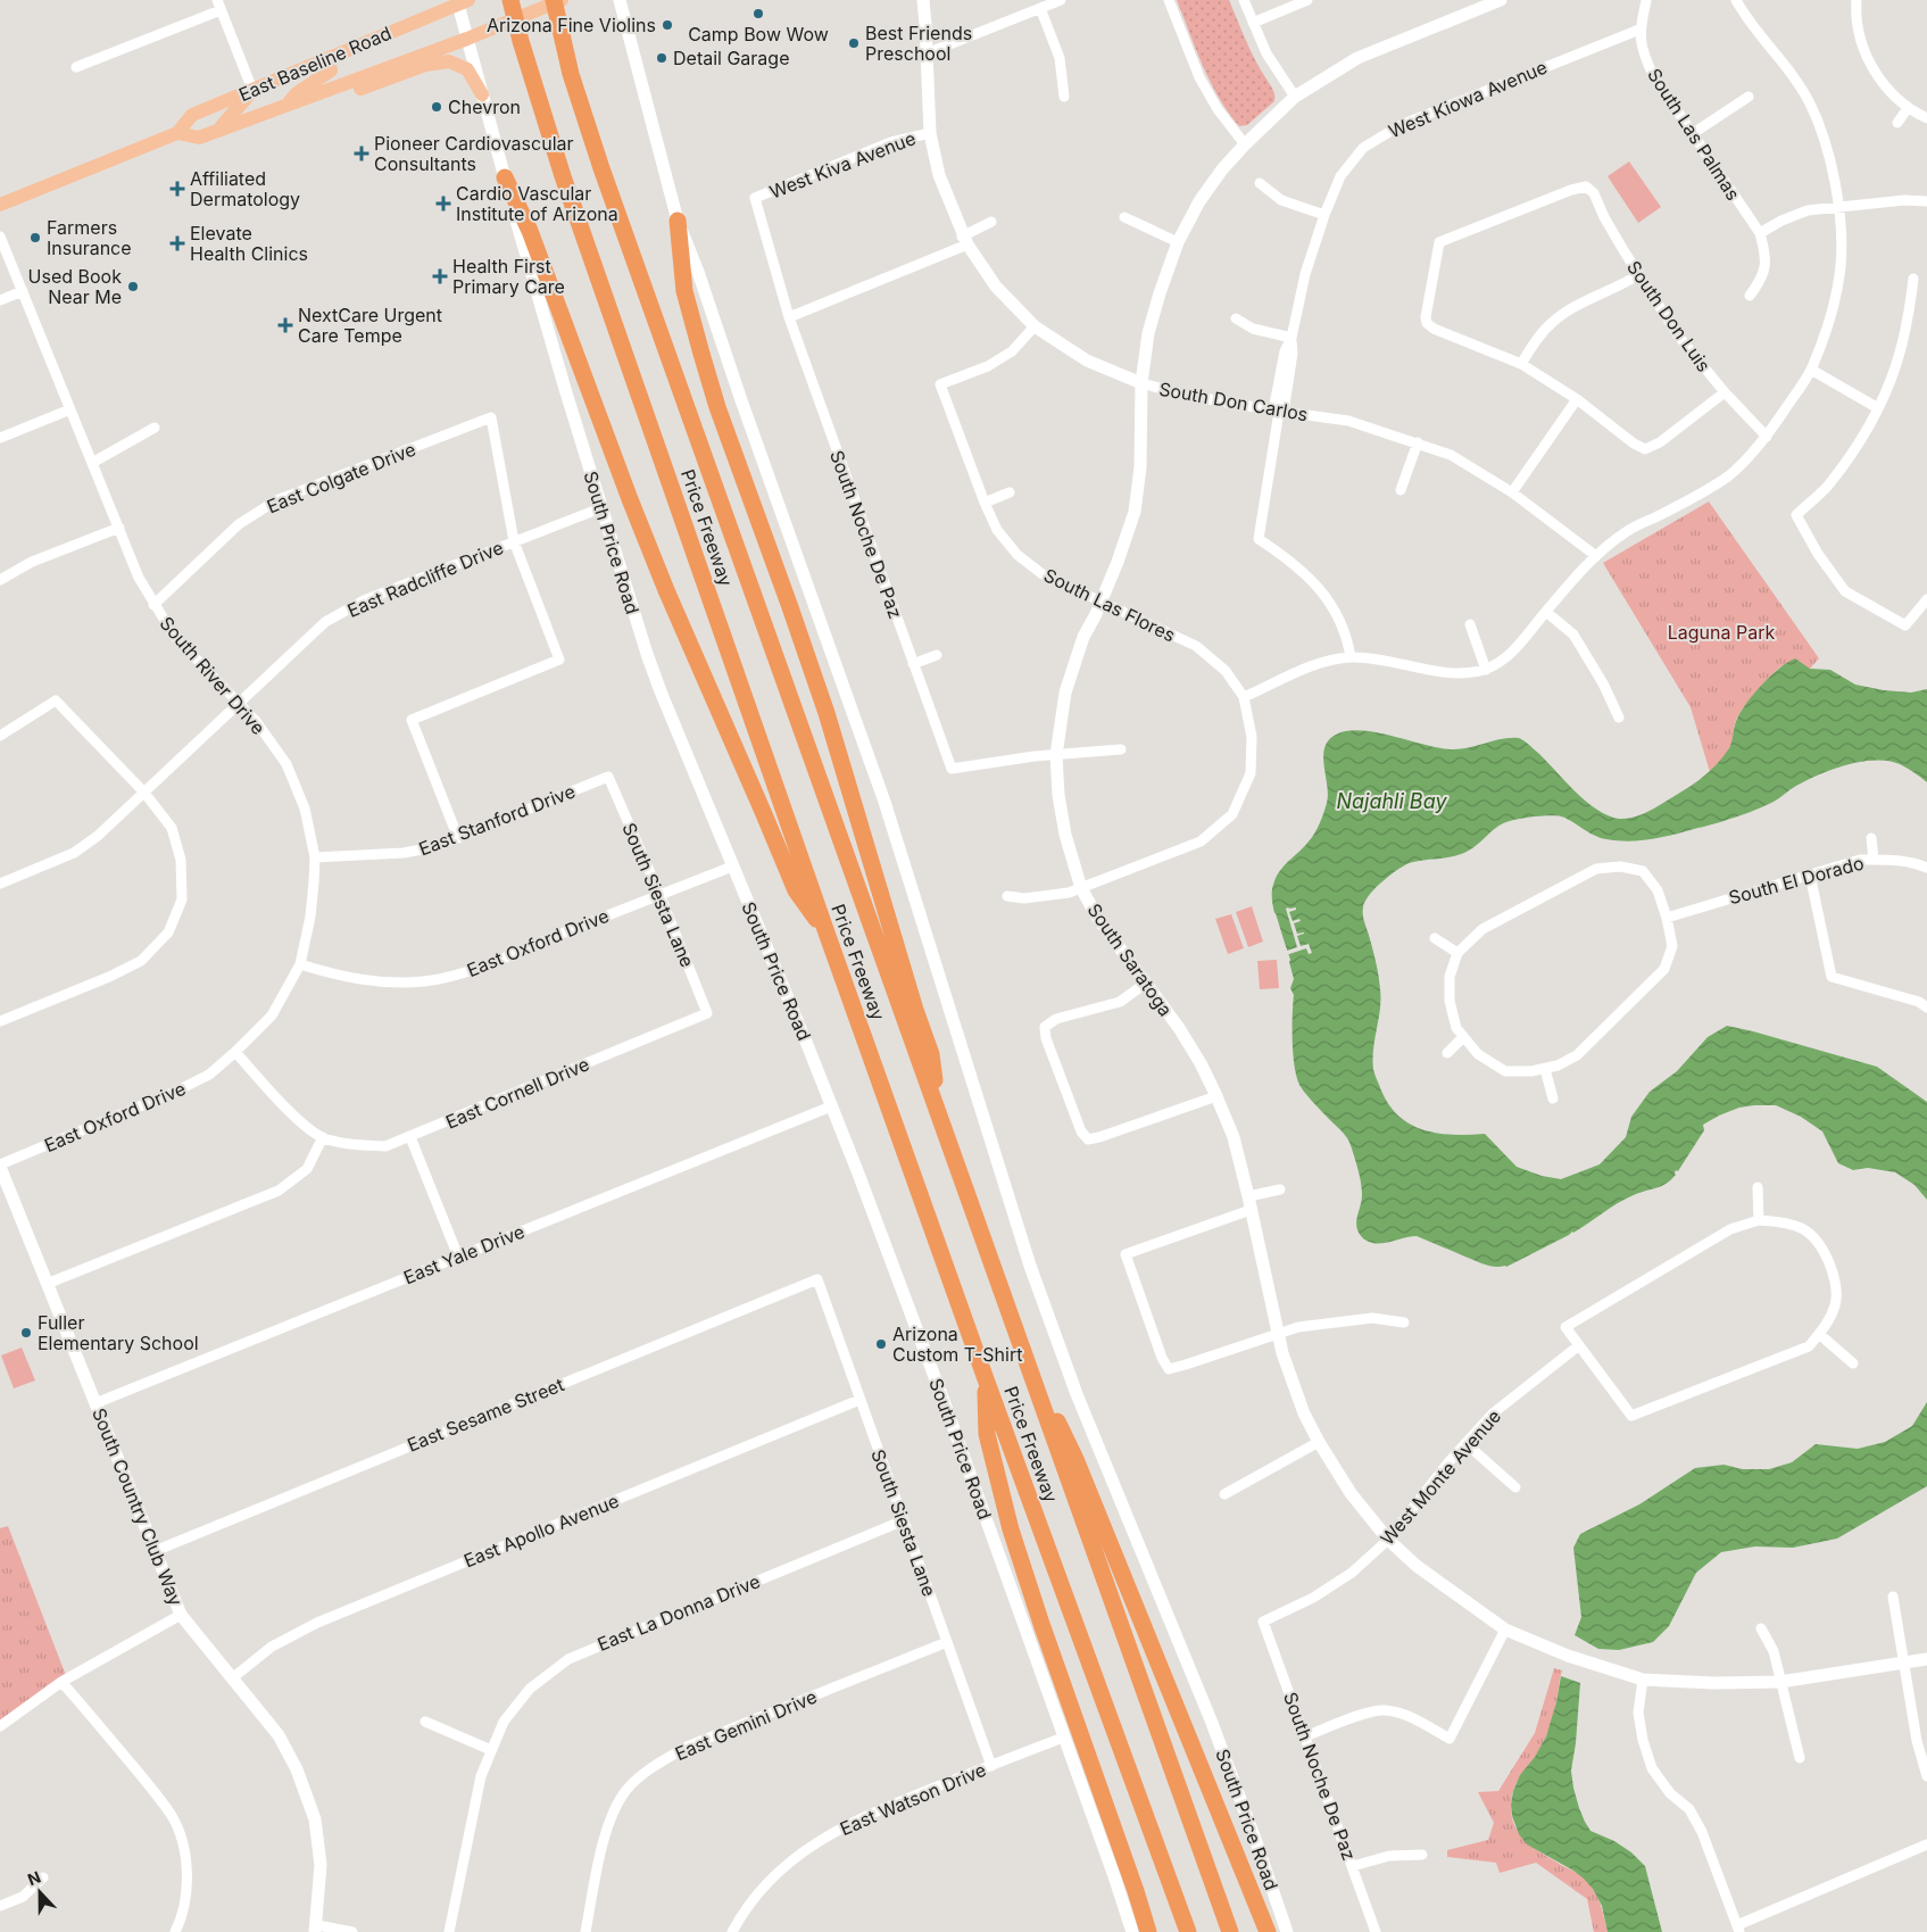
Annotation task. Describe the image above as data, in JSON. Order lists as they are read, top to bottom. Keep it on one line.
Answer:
{"streets":{"highway":["Price Freeway"],"main road":["East Baseline Road","South Don Carlos","South Price Road","South Saratoga","South Country Club Way"],"street":["West Kiowa Avenue","South Las Palmas","West Kiva Avenue","South Don Luis","East Colgate Drive","South Noche De Paz","East Radcliffe Drive","South Las Flores","South River Drive","East Stanford Drive","South El Dorado","South Siesta Lane","East Oxford Drive","East Cornell Drive","East Yale Drive","East Sesame Street","West Monte Avenue","East Apollo Avenue","East La Donna Drive","East Gemini Drive","East Watson Drive"]},"crossings":[["East Baseline Road","South Price Road"],["West Kiowa Avenue","South Las Palmas"],["West Kiowa Avenue","South Don Carlos"],["West Kiva Avenue","South Don Carlos"],["West Kiva Avenue","South Noche De Paz"],["South Don Carlos","South Las Flores"],["South Don Carlos","South Saratoga"],["East Colgate Drive","East Radcliffe Drive"],["East Colgate Drive","South River Drive"],["South Noche De Paz","South Saratoga"],["South Noche De Paz","West Monte Avenue"],["South Price Road","East Radcliffe Drive"],["South Price Road","East Oxford Drive"],["South Price Road","East Yale Drive"],["South Price Road","East Watson Drive"],["East Radcliffe Drive","South River Drive"],["South Las Flores","South Saratoga"],["South River Drive","East Stanford Drive"],["South River Drive","East Oxford Drive"],["East Stanford Drive","South Siesta Lane"],["South Siesta Lane","East Oxford Drive"],["South Siesta Lane","East Cornell Drive"],["South Siesta Lane","East Sesame Street"],["South Siesta Lane","East Apollo Avenue"],["South Siesta Lane","East La Donna Drive"],["South Siesta Lane","East Gemini Drive"],["South Siesta Lane","East Watson Drive"],["East Oxford Drive","East Cornell Drive"],["East Oxford Drive","South Country Club Way"],["South Saratoga","West Monte Avenue"],["East Yale Drive","South Country Club Way"],["East Sesame Street","South Country Club Way"],["South Country Club Way","East Apollo Avenue"]],"water":["Najahli Bay"],"parks":["Laguna Park"],"places":{"other":["Camp Bow Wow","Arizona Fine Violins","Best Friends Preschool","Detail Garage","Chevron","Farmers Insurance","Used Book Near Me","Fuller Elementary School","Arizona Custom T-Shirt"],"health":["Pioneer Cardiovascular Consultants","Affiliated Dermatology","Cardio Vascular Institute of Arizona","Elevate Health Clinics","Health First Primary Care","NextCare Urgent Care Tempe"]},"north":"top"}
